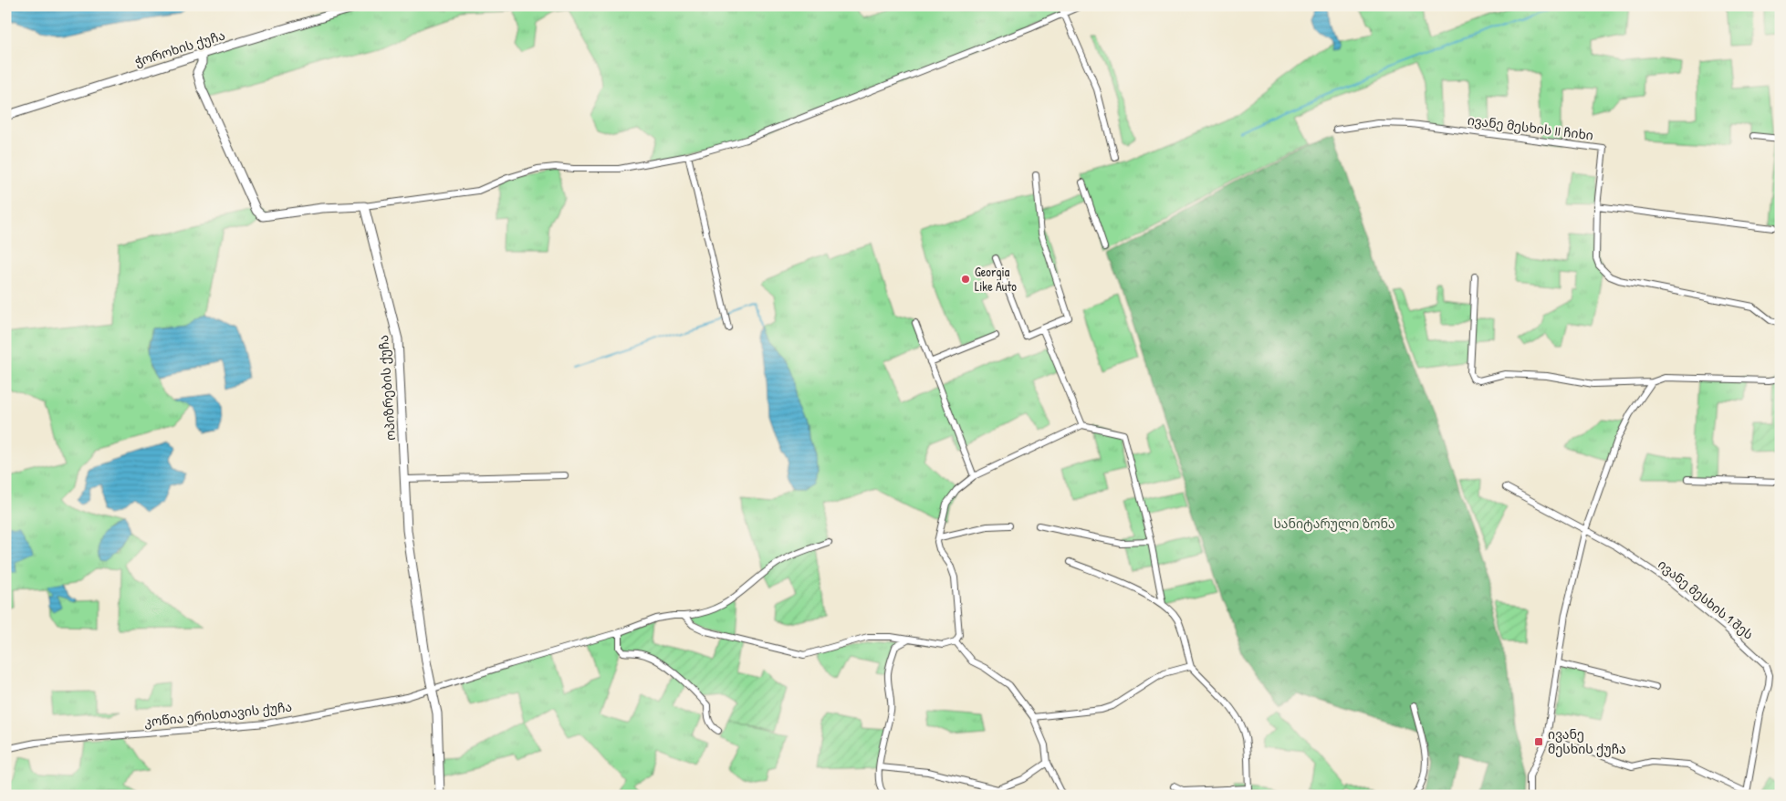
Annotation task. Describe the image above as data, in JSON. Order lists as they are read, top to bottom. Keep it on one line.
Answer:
{"streets":{"street":["ჭოროხის ქუჩა","ივანე მესხის II ჩიხი","ოპიზრების ქუჩა","ივანე მესხის 1 შეს","კოწია ერისთავის ქუჩა"]},"crossings":[["ოპიზრების ქუჩა","კოწია ერისთავის ქუჩა"]],"parks":["სანიტარული ზონა"],"places":{"other":["Georgia Like Auto"],"transit":["ივანე მესხის ქუჩა"]}}
